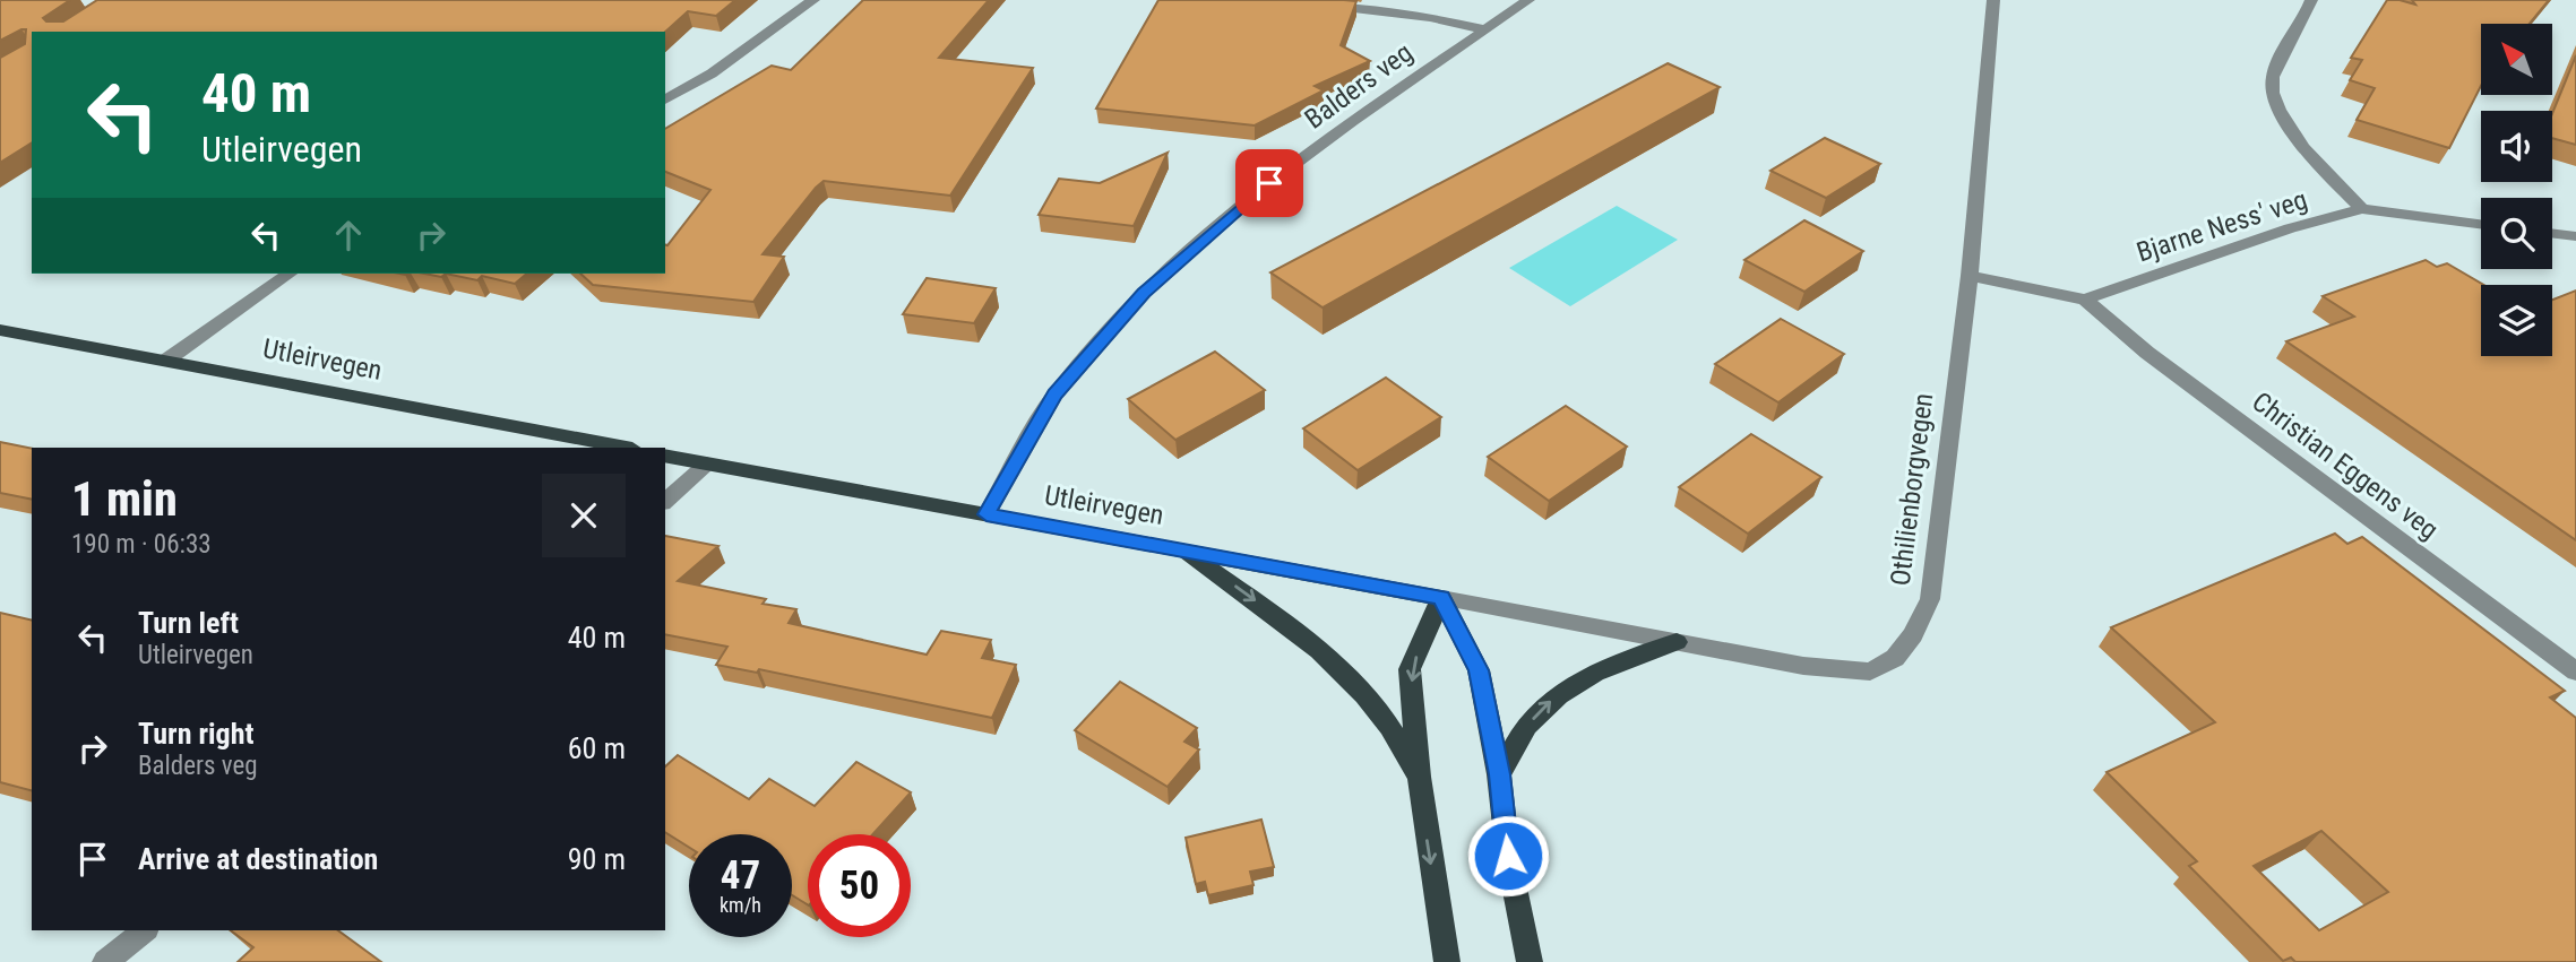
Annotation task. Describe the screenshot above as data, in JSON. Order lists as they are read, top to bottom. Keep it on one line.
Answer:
{"streets":{"main road":["Utleirvegen"],"street":["Balders veg","Bjarne Ness' veg","Christian Eggens veg","Othilienborgvegen"]},"crossings":[["Balders veg","Utleirvegen"],["Bjarne Ness' veg","Christian Eggens veg"],["Utleirvegen","Othilienborgvegen"]],"north":"top left","page":{"turn":["40 m","Utleirvegen"],"heading":["1 min","190 m · 06:33"],"list":[{"name":"Turn left","note":"Utleirvegen","value":"40 m"},{"name":"Turn right","note":"Balders veg","value":"60 m"},{"name":"Arrive at destination","value":"90 m"}],"speed":"47 km/h","limit":"50"}}
